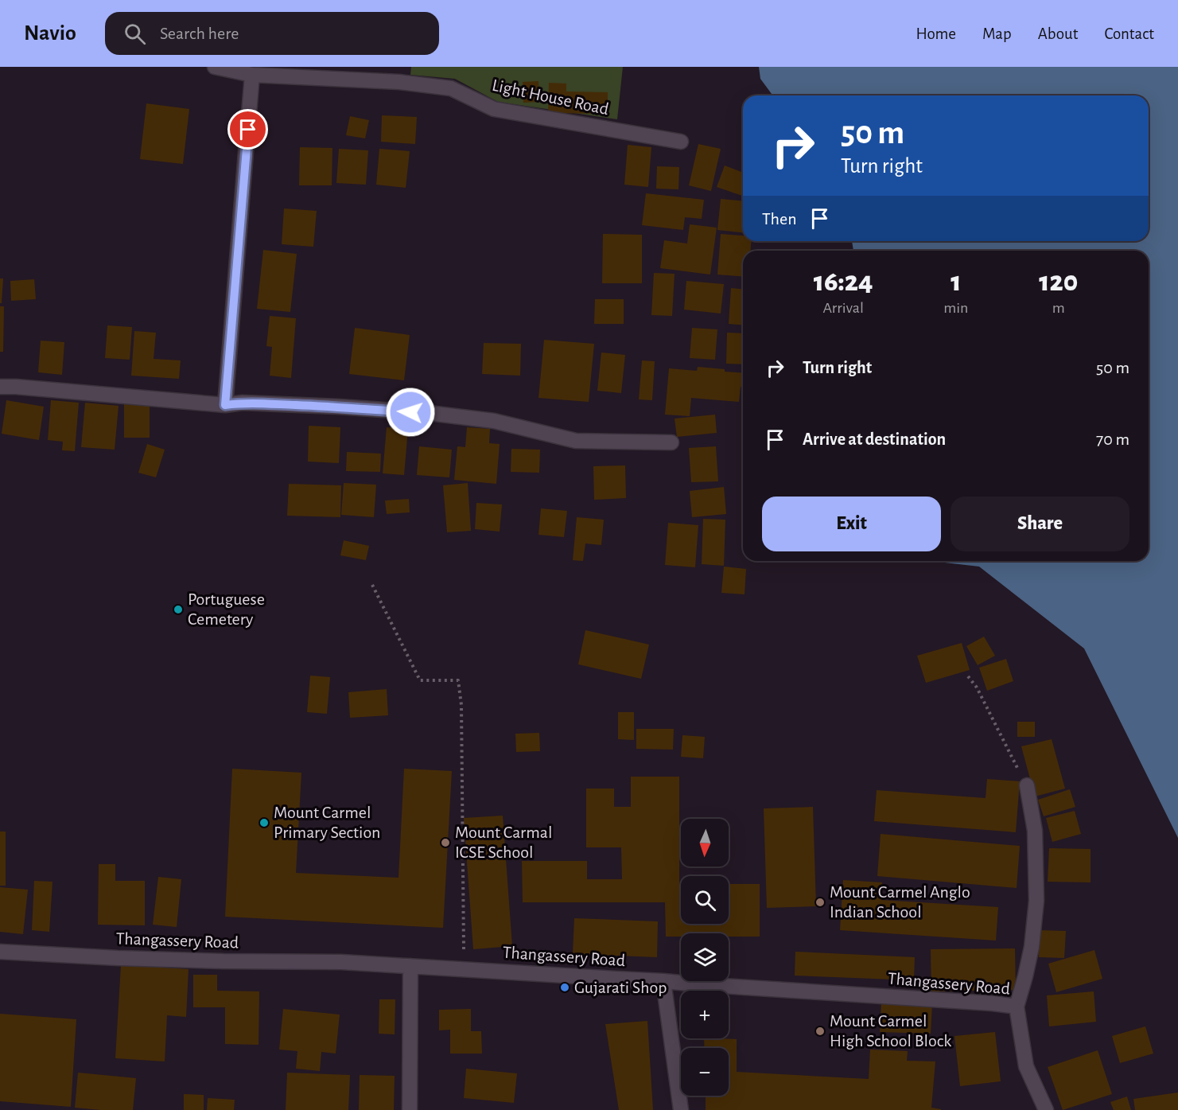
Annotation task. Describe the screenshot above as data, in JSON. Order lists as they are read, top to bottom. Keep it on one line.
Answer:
{"streets":{"street":["Light House Road","Thangassery Road"]},"places":["Portuguese Cemetery","Mount Carmel Primary Section","Mount Carmal ICSE School","Mount Carmel Anglo Indian School","Gujarati Shop","Mount Carmel High School Block"],"north":"bottom","page":{"header":"Navio","search":"Search here","nav":["Home","Map","About","Contact"],"turn":["50 m","Turn right"],"then":"Then","eta":["16:24","Arrival","1","min","120","m"],"list":[{"name":"Turn right","value":"50 m"},{"name":"Arrive at destination","value":"70 m"}],"buttons":["Exit","Share"],"map_buttons":["+","−"]}}
